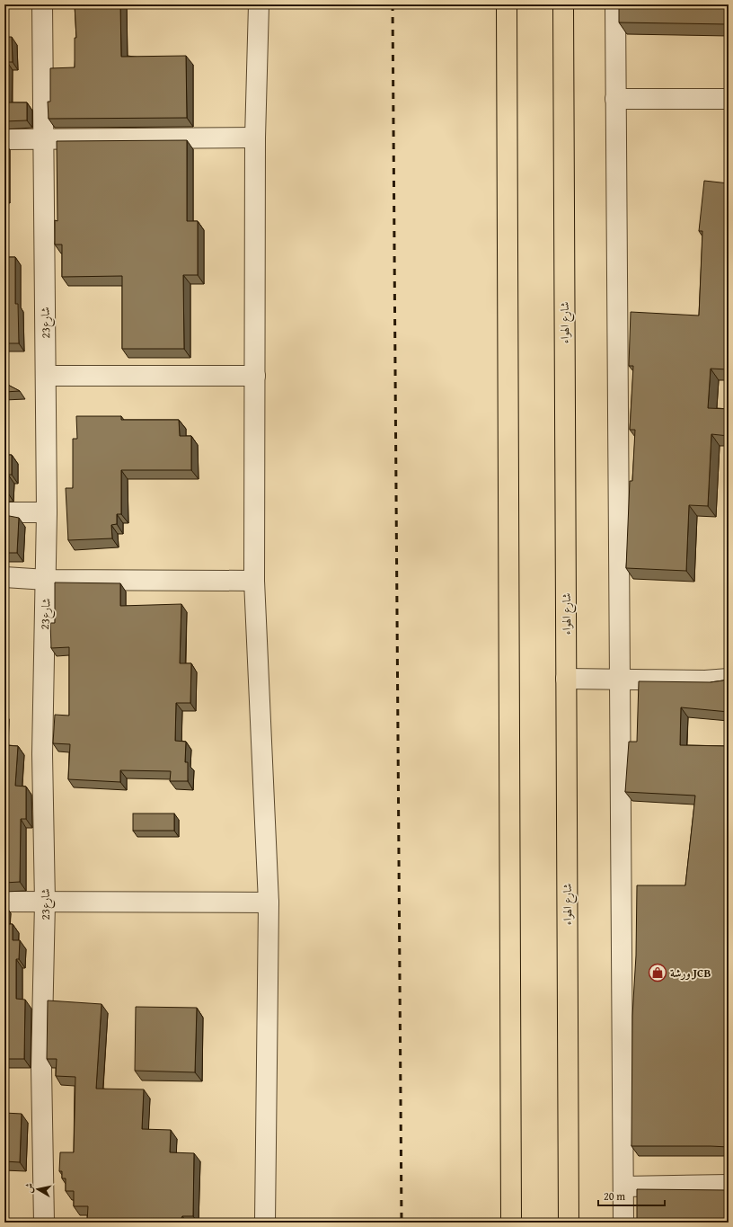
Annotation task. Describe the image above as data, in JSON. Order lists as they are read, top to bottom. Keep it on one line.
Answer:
{"streets":{"highway":["شارع الهواء"],"street":["شارع23"]},"places":{"shop":["ورشة JCB"]},"scale_bar":"20 m","north":"left"}
